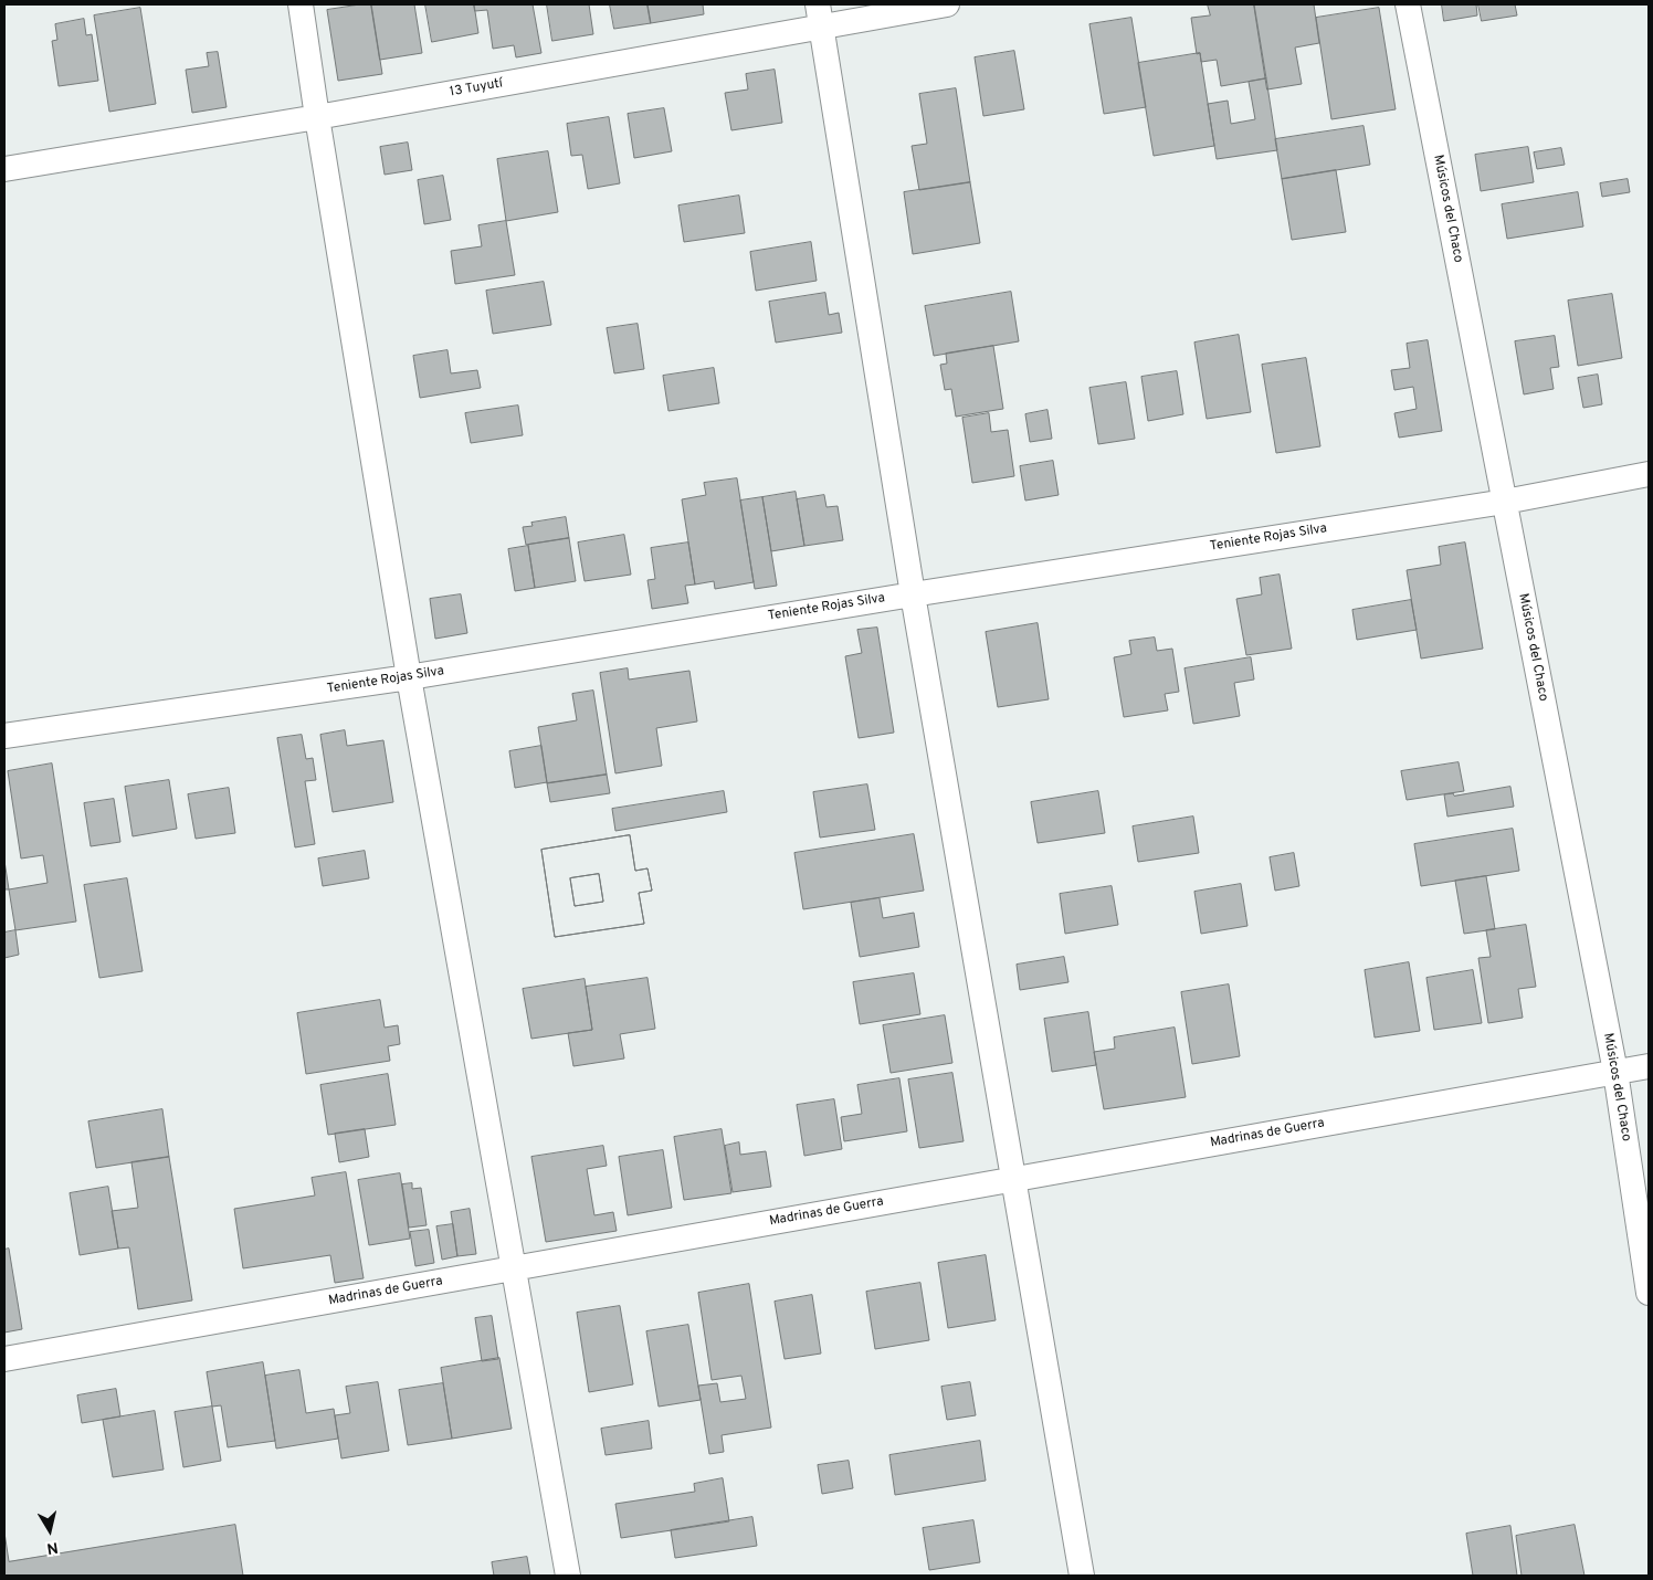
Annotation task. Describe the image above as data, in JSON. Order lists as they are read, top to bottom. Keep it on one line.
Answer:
{"streets":{"street":["13 Tuyutí","Músicos del Chaco","Teniente Rojas Silva","Madrinas de Guerra"]},"crossings":[["Músicos del Chaco","Teniente Rojas Silva"],["Músicos del Chaco","Madrinas de Guerra"]],"north":"bottom"}
